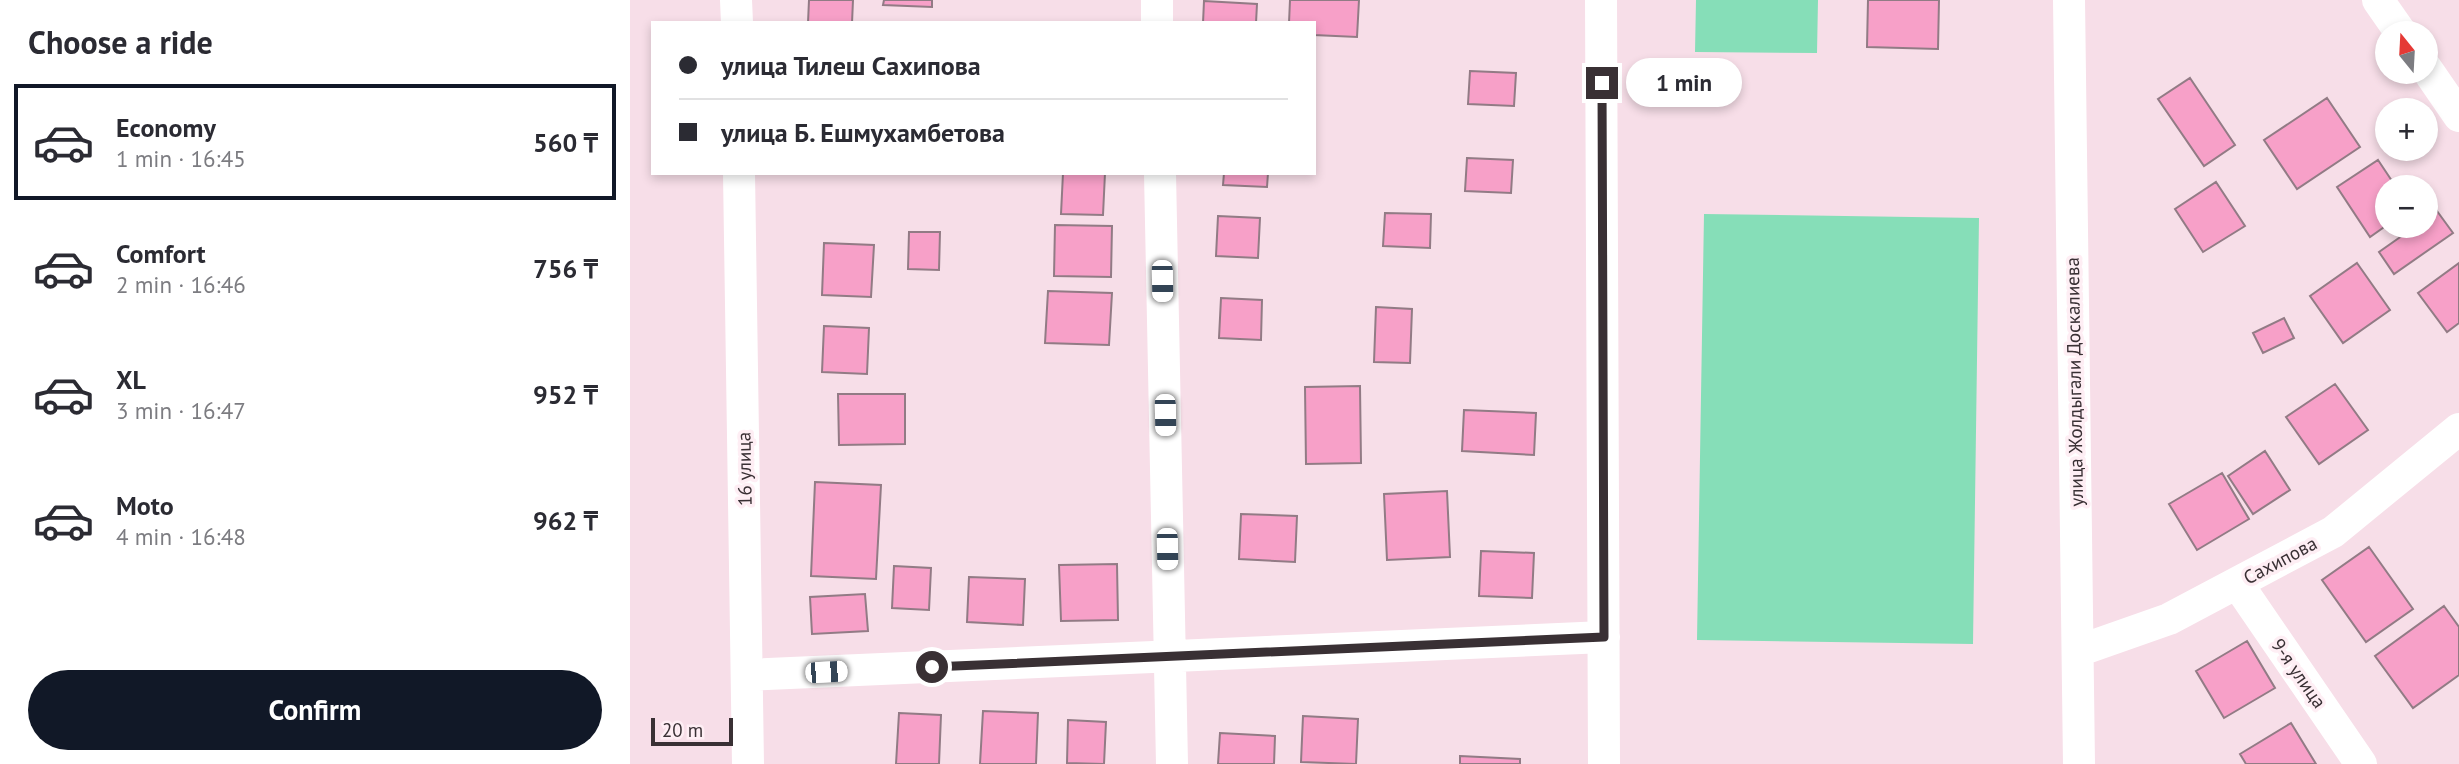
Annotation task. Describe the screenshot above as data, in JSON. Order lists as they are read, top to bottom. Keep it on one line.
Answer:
{"streets":{"street":["улица Жолдыгали Доскалиева","16 улица","Сахипова","9-я улица"]},"crossings":[["улица Жолдыгали Доскалиева","Сахипова"],["Сахипова","9-я улица"]],"scale_bar":"20 m","north":"top","page":{"heading":"Choose a ride","map_buttons":["+","−"],"banner":["улица Тилеш Сахипова","улица Б. Ешмухамбетова"],"bubble":"1 min","list":[{"name":"Economy","note":"1 min · 16:45","value":"560 ₸"},{"name":"Comfort","note":"2 min · 16:46","value":"756 ₸"},{"name":"XL","note":"3 min · 16:47","value":"952 ₸"},{"name":"Moto","note":"4 min · 16:48","value":"962 ₸"}],"buttons":"Confirm","scale":"20 m"}}
